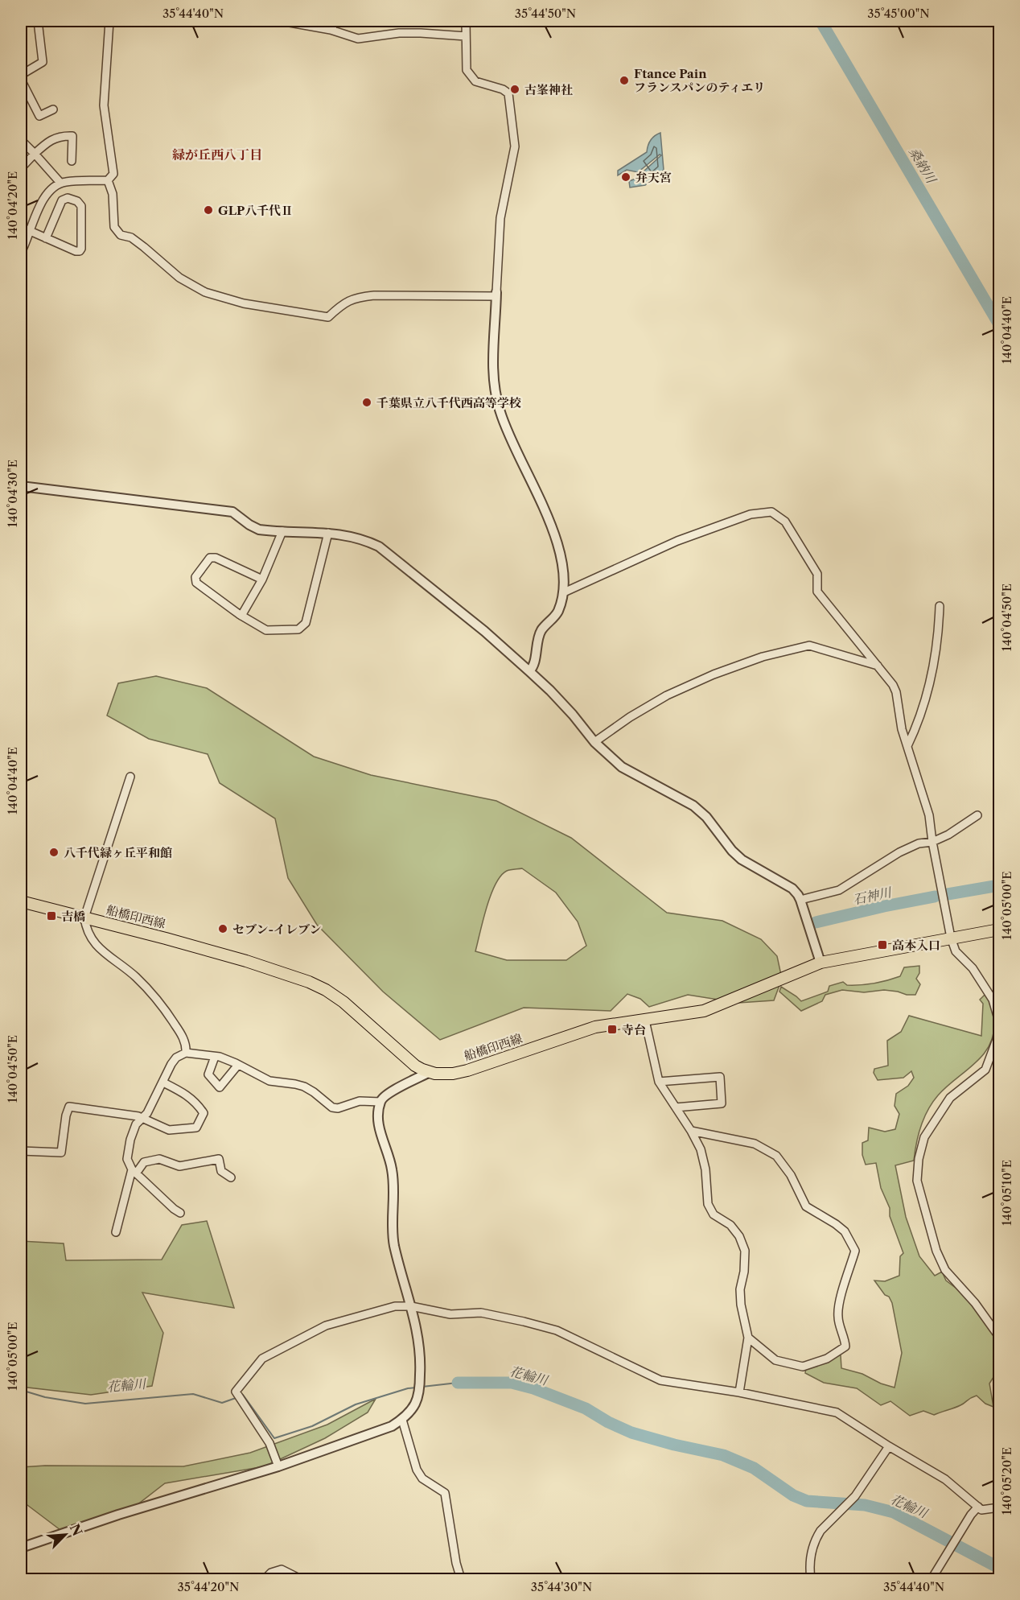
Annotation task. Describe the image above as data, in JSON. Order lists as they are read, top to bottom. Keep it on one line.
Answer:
{"streets":{"main road":["船橋印西線"]},"districts":["緑が丘西八丁目"],"water":["桑納川","石神川","花輪川"],"places":{"other":["Ftance Pain フランスパンのティエリ","古峯神社","弁天宮","GLP八千代Ⅱ","千葉県立八千代西高等学校","八千代緑ヶ丘平和館","セブン-イレブン"],"transit":["吉橋","高本入口","寺台"]},"north":"top right","coordinates":["35°44'40\"N","35°44'50\"N","35°45'00\"N","140°04'20\"E","140°04'40\"E","140°04'30\"E","140°04'50\"E","140°05'00\"E","140°05'10\"E","140°05'20\"E","35°44'20\"N","35°44'30\"N"]}
